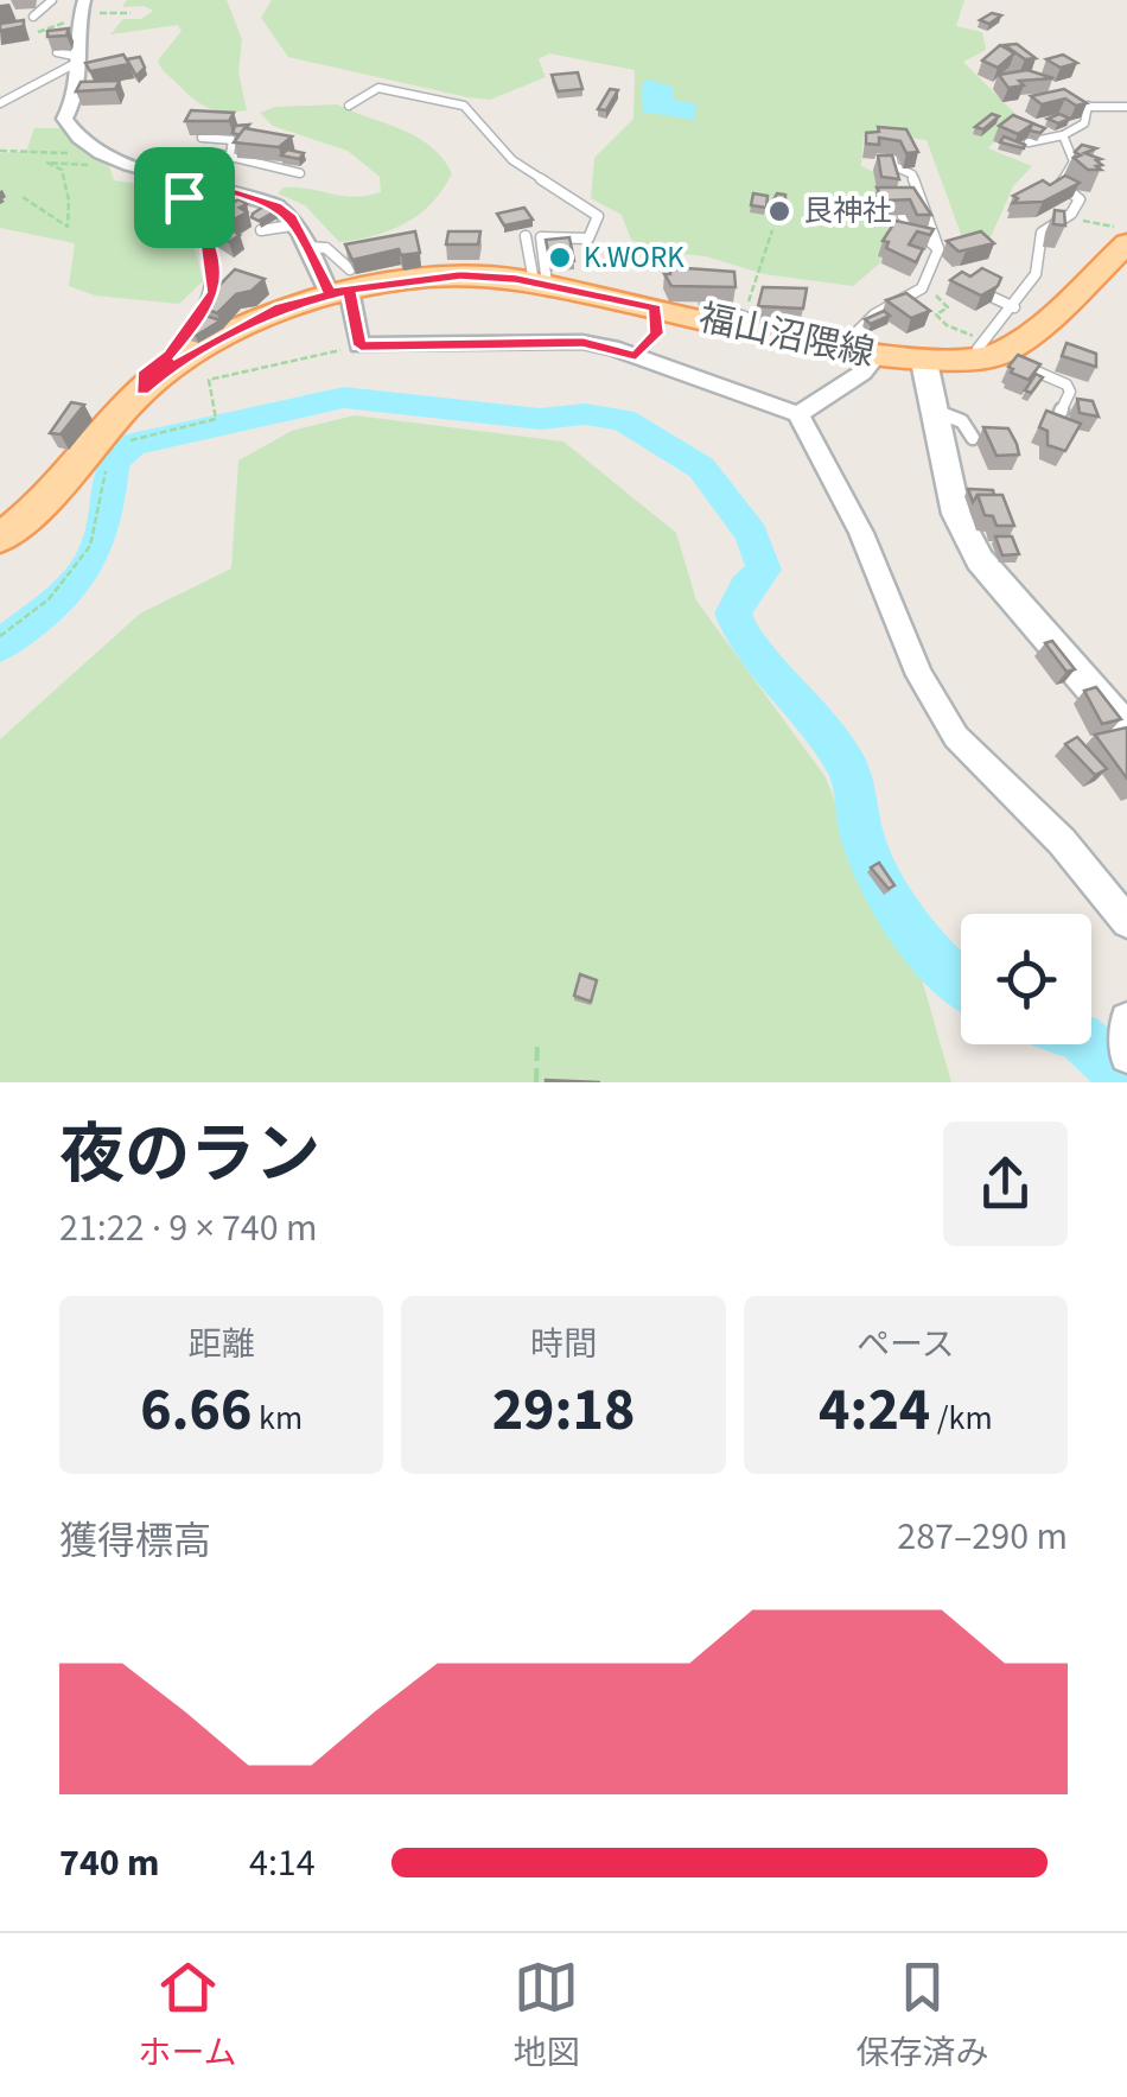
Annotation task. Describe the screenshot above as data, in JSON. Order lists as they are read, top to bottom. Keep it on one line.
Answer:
{"streets":{"main road":["福山沼隈線"]},"places":["艮神社","K.WORK"],"page":{"heading":["夜のラン","21:22 · 9 × 740 m"],"stats":[["距離","6.66 km"],["時間","29:18"],["ペース","4:24 /km"]],"chart":["獲得標高","287–290 m"],"list":[{"name":"740 m","note":"4:14"}],"tabs":["ホーム","地図","保存済み"]}}
